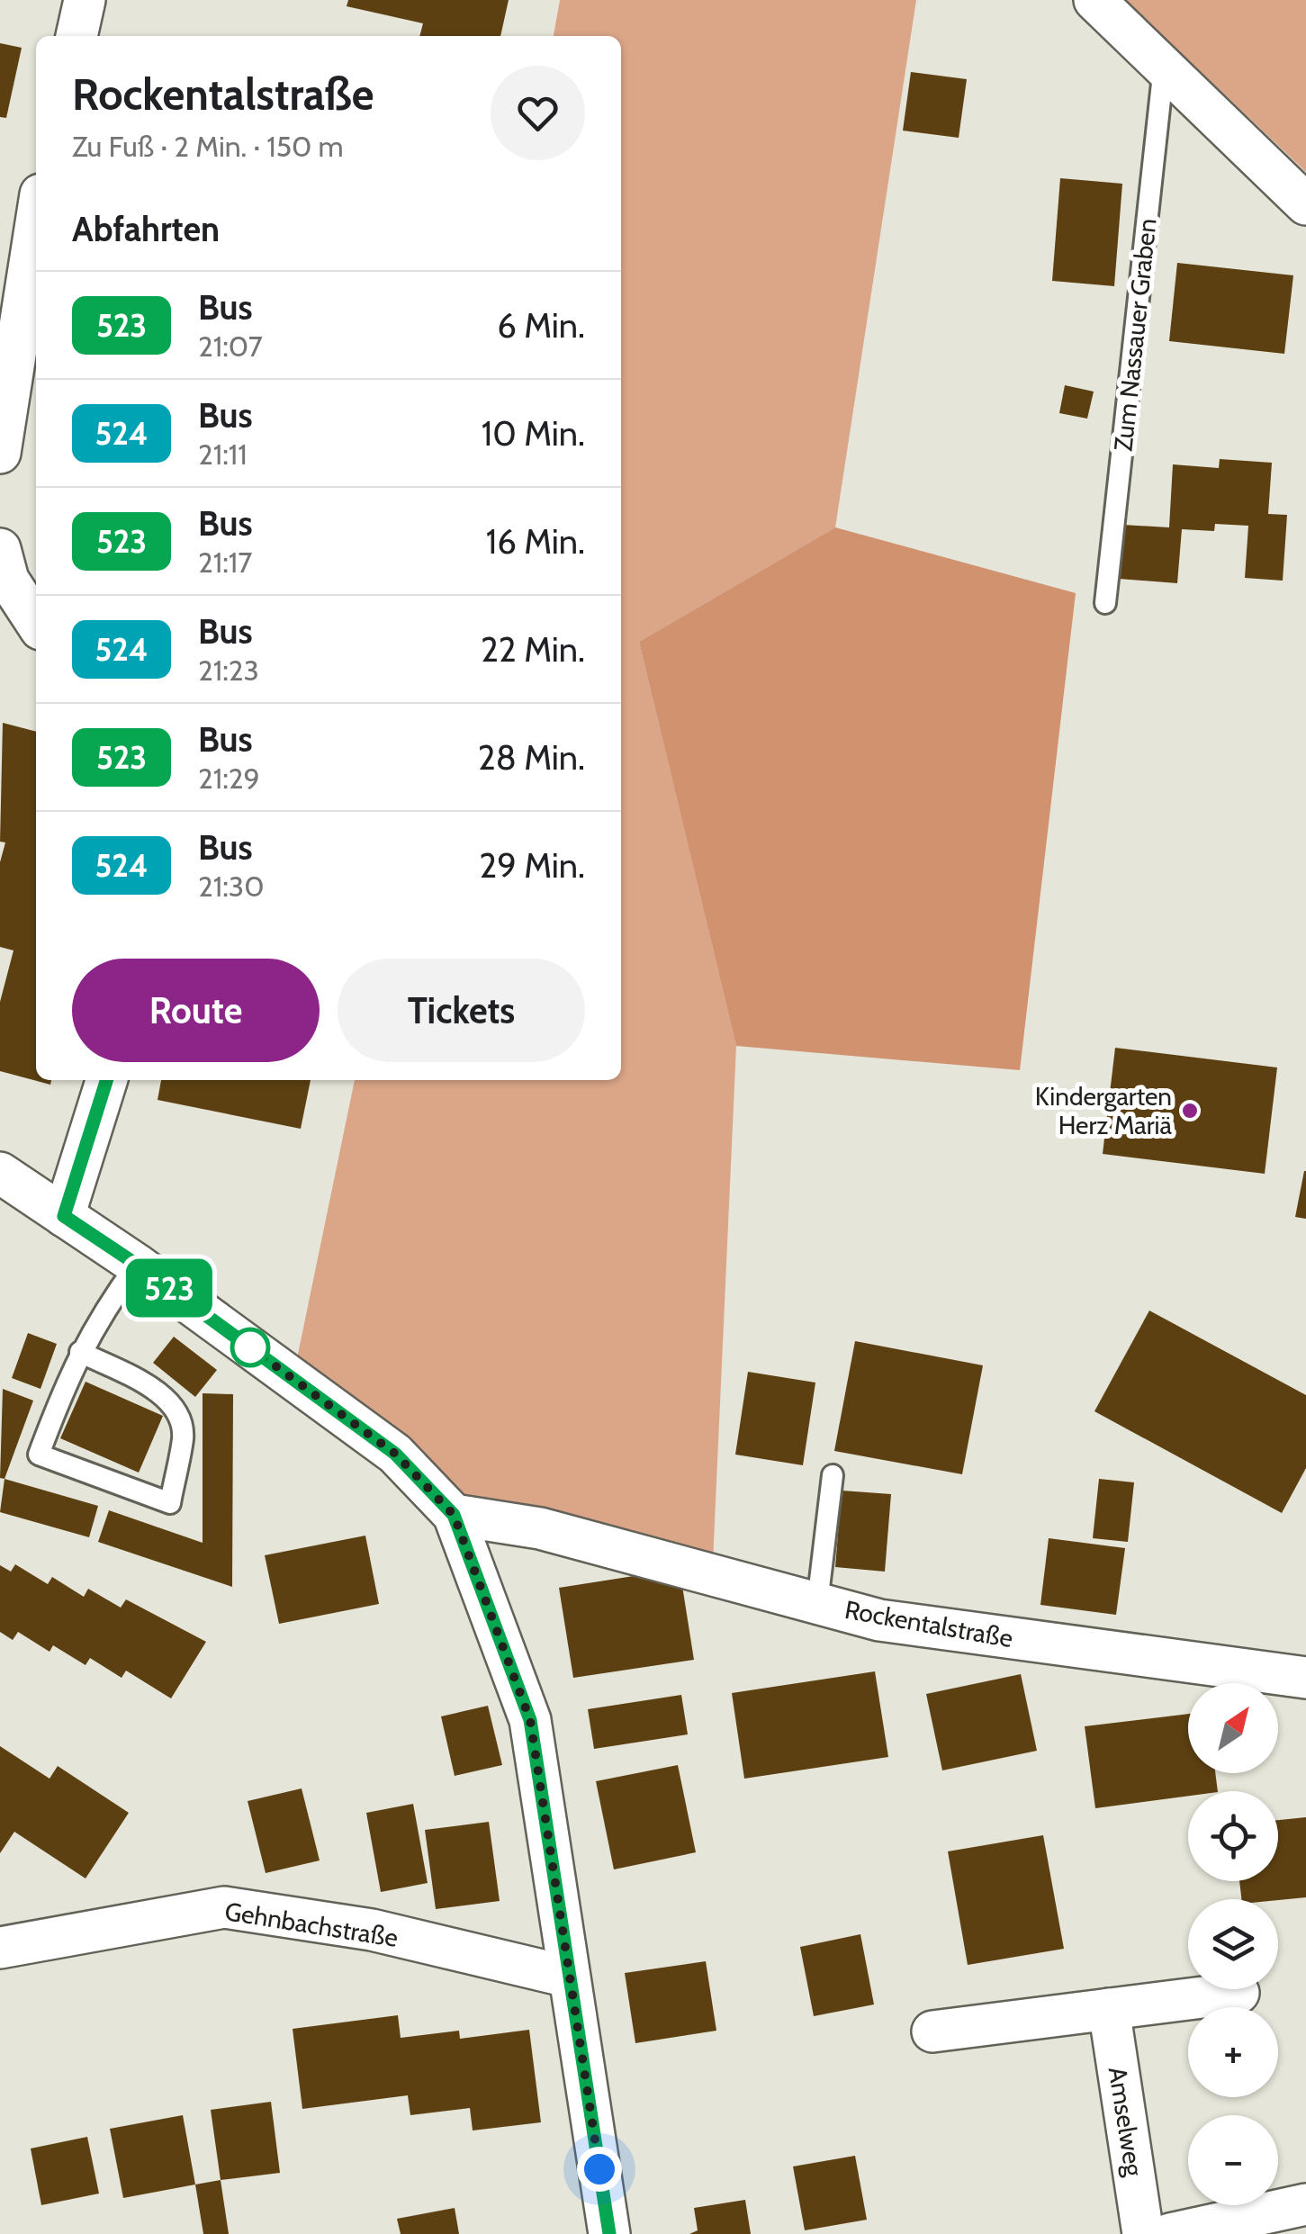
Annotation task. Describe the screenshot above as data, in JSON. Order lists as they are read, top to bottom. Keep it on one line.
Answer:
{"streets":{"street":["Rockentalstraße","Gehnbachstraße","Amselweg"],"lane":["Zum Nassauer Graben"]},"places":["Kindergarten Herz Mariä"],"lines":["bus line 523"],"north":"top right","page":{"on_map":"523","heading":[["Rockentalstraße","Zu Fuß · 2 Min. · 150 m"],"Abfahrten"],"list":[{"mark":"523","name":"Bus","note":"21:07","value":"6 Min."},{"mark":"524","name":"Bus","note":"21:11","value":"10 Min."},{"mark":"523","name":"Bus","note":"21:17","value":"16 Min."},{"mark":"524","name":"Bus","note":"21:23","value":"22 Min."},{"mark":"523","name":"Bus","note":"21:29","value":"28 Min."},{"mark":"524","name":"Bus","note":"21:30","value":"29 Min."}],"buttons":["Route","Tickets"],"map_buttons":["+","−"]}}
